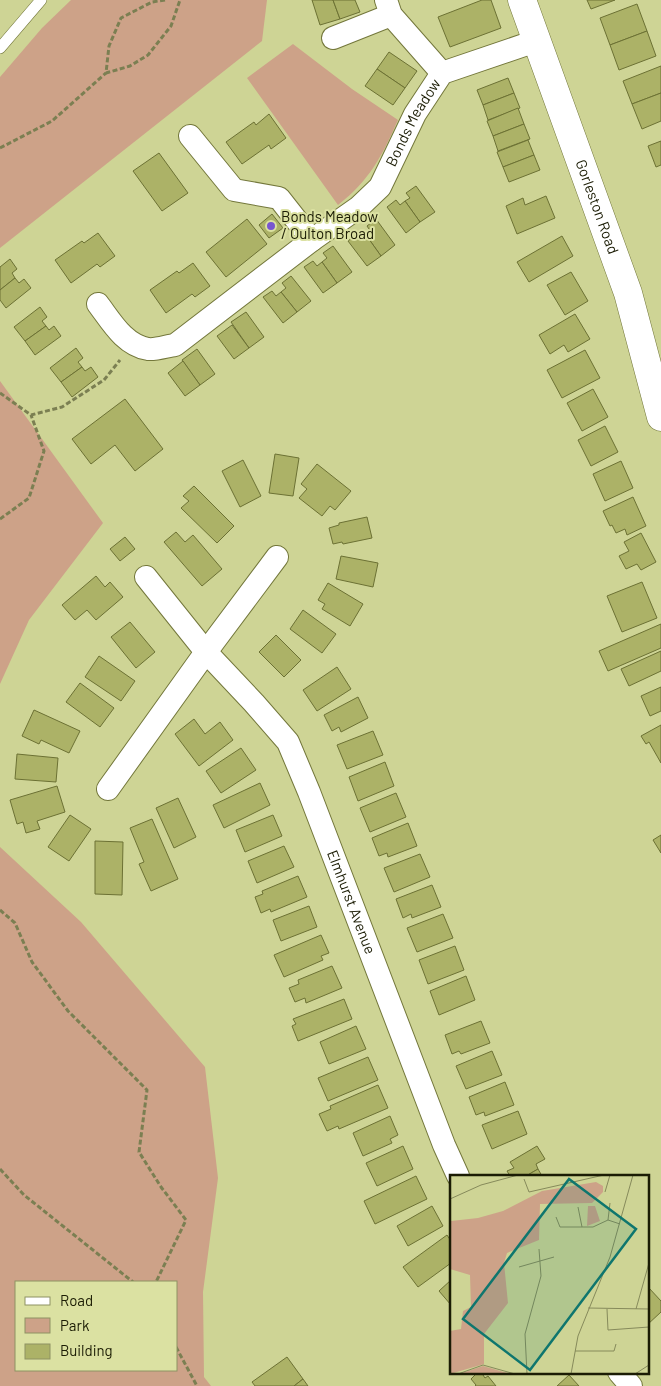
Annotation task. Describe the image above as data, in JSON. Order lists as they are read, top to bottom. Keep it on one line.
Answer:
{"streets":{"main road":["Gorleston Road"],"street":["Bonds Meadow","Elmhurst Avenue"]},"crossings":[["Bonds Meadow","Gorleston Road"]],"places":["Bonds Meadow / Oulton Broad"],"legend":["Road","Park","Building"]}
